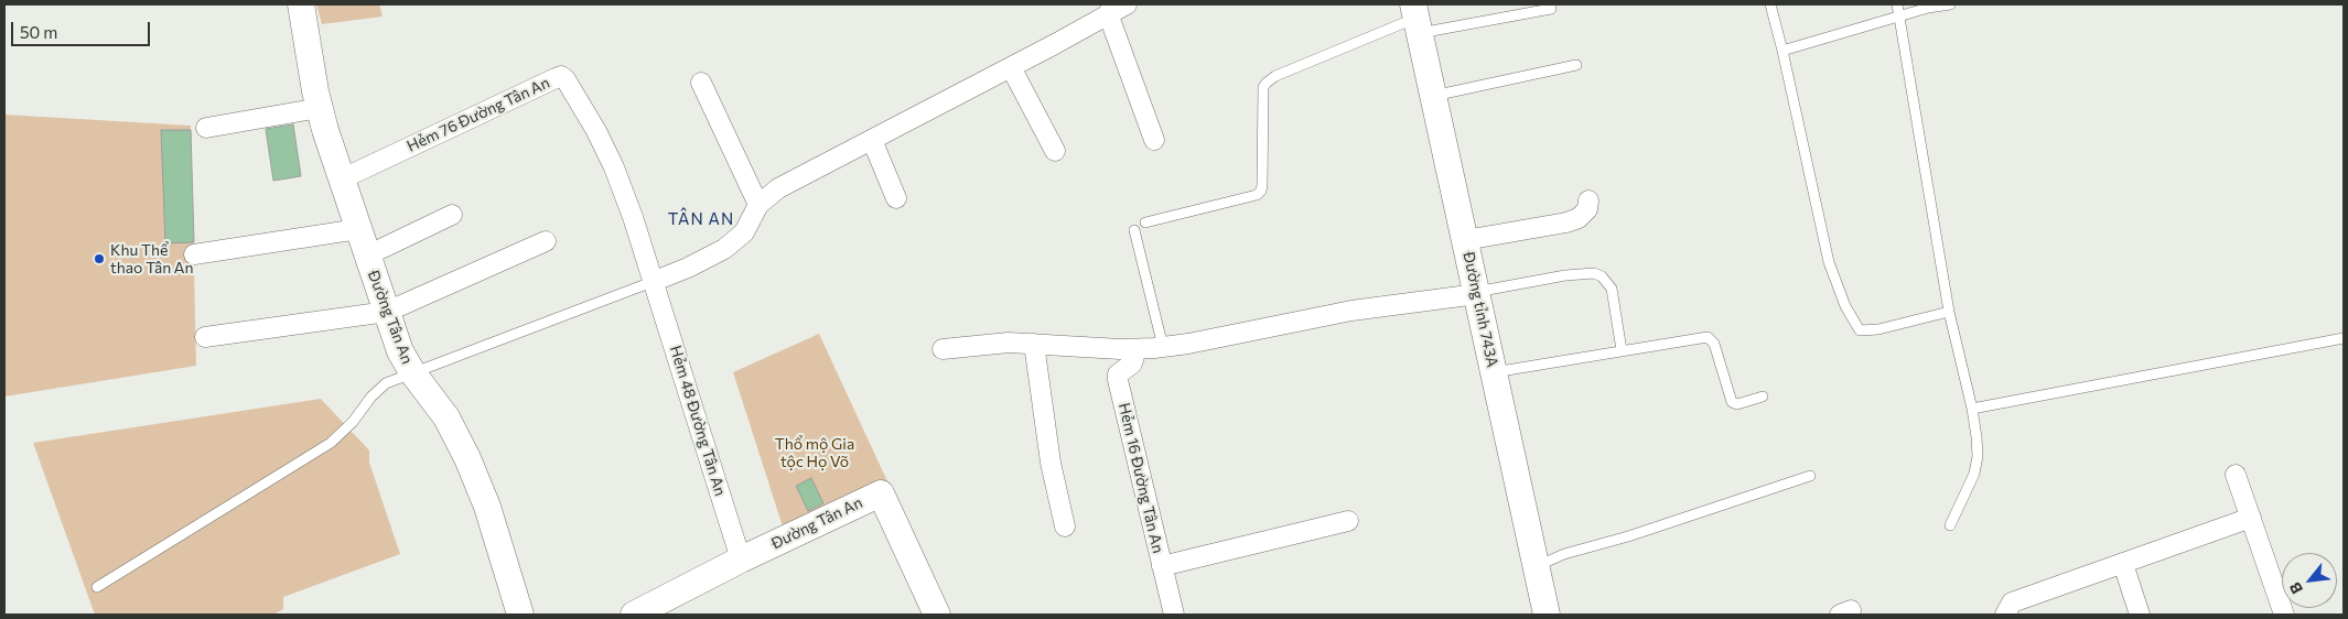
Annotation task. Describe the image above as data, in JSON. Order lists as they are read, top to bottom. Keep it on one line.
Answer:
{"streets":{"street":["Hẻm 76 Đường Tân An","Đường tỉnh 743A","Đường Tân An","Hẻm 48 Đường Tân An","Hẻm 16 Đường Tân An"]},"crossings":[["Hẻm 76 Đường Tân An","Đường Tân An"],["Hẻm 76 Đường Tân An","Hẻm 48 Đường Tân An"],["Đường Tân An","Hẻm 48 Đường Tân An"]],"districts":["TÂN AN"],"parks":["Thổ mộ Gia tộc Họ Võ"],"places":["Khu Thể thao Tân An"],"scale_bar":"50 m","north":"bottom left"}
